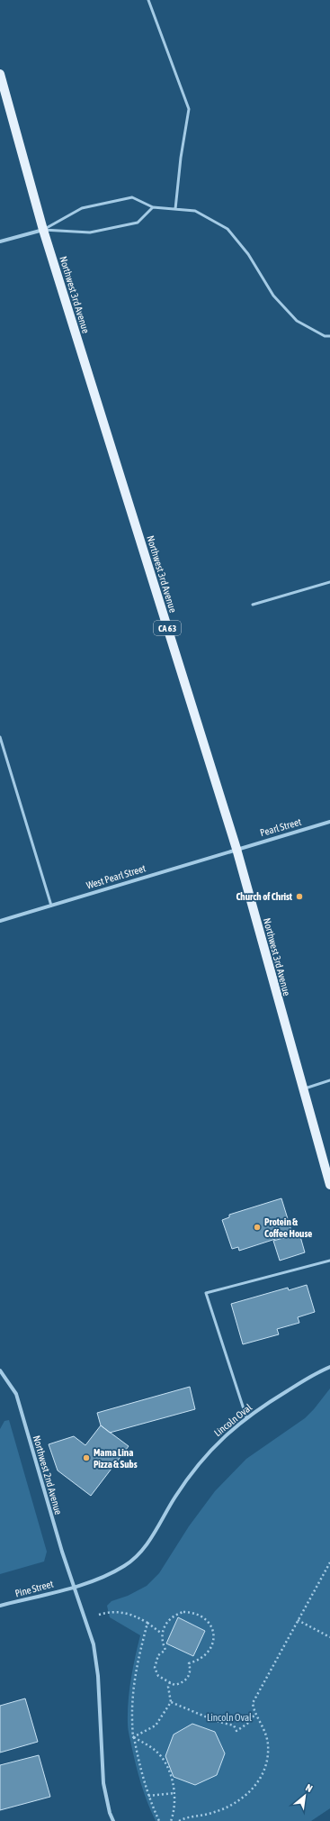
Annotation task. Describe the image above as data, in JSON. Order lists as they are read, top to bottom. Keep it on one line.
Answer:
{"streets":{"main road":["Northwest 3rd Avenue","CA 63"],"street":["Pearl Street","West Pearl Street","Lincoln Oval","Northwest 2nd Avenue","Pine Street"]},"crossings":[["Northwest 3rd Avenue","Pearl Street"],["Northwest 3rd Avenue","West Pearl Street"],["Pearl Street","West Pearl Street"],["Lincoln Oval","Northwest 2nd Avenue"],["Lincoln Oval","Pine Street"],["Northwest 2nd Avenue","Pine Street"]],"parks":["Lincoln Oval"],"places":["Church of Christ","Protein & Coffee House","Mama Lina Pizza & Subs"],"north":"top right"}
